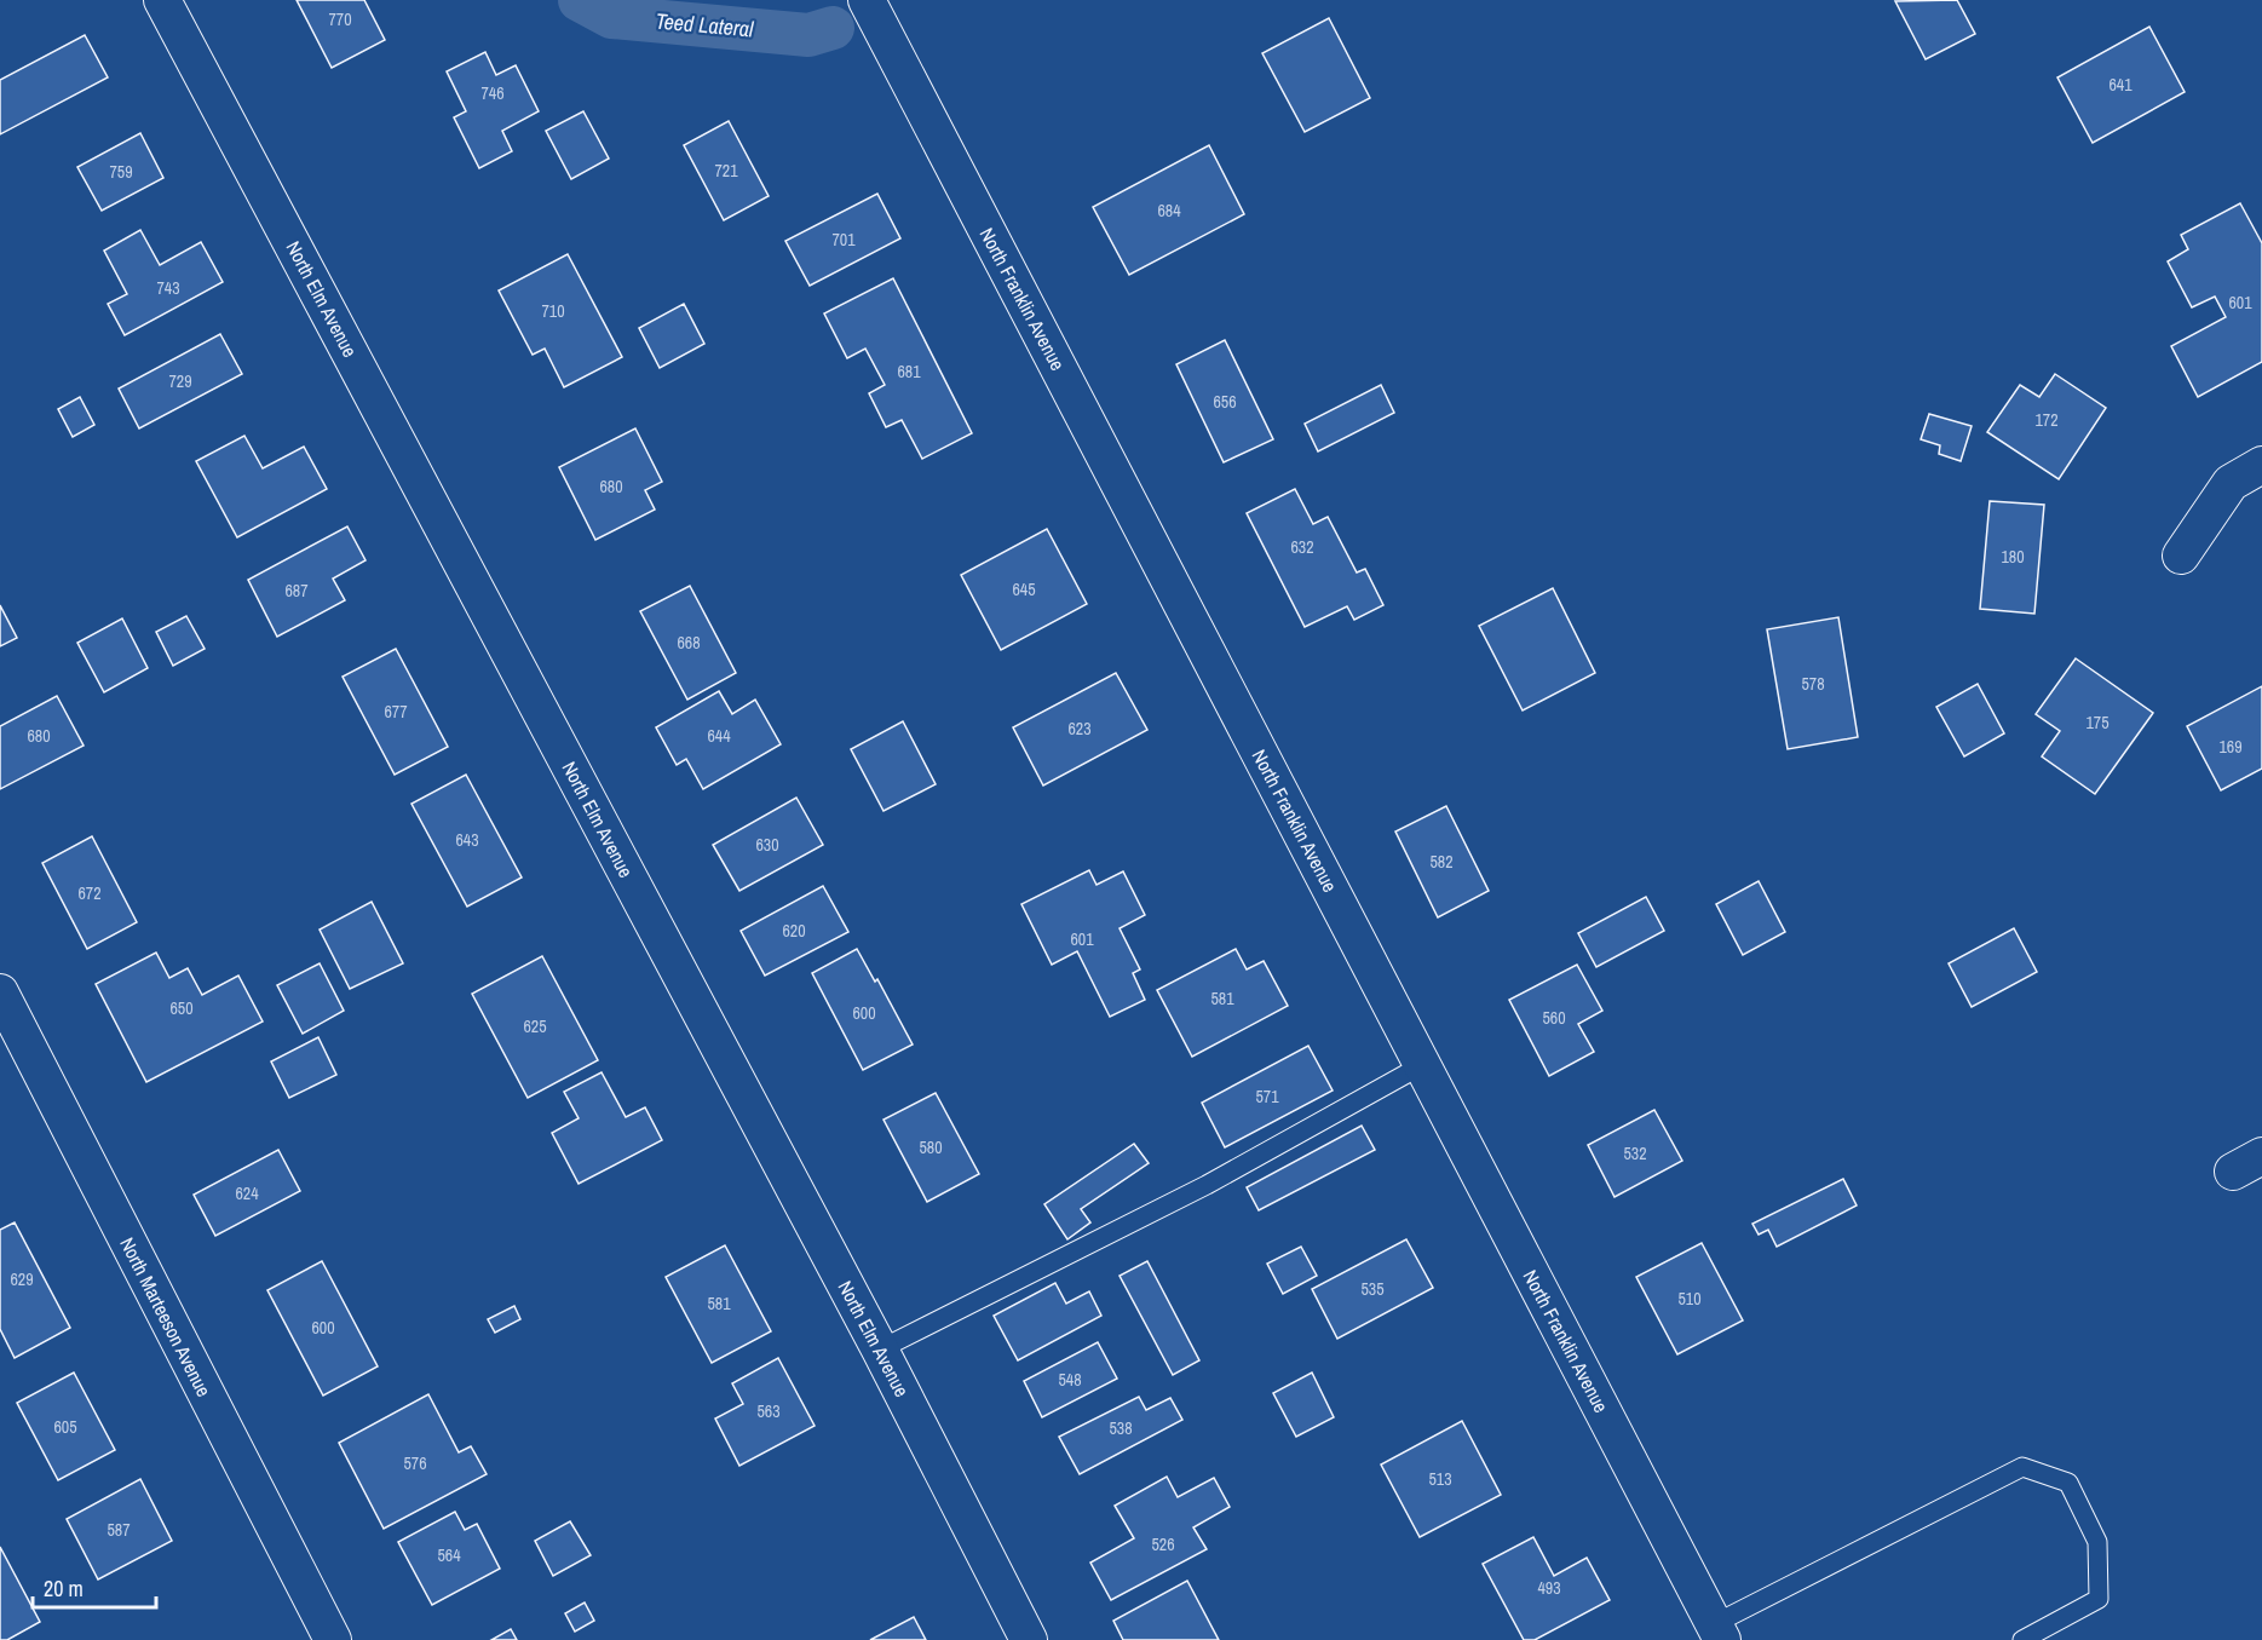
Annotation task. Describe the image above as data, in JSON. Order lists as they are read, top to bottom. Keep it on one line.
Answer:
{"streets":{"street":["North Elm Avenue","North Franklin Avenue","North Marteeson Avenue"]},"water":["Teed Lateral"],"house_numbers":["770","641","746","721","759","684","701","743","601","710","681","729","656","172","680","632","180","645","687","668","578","677","175","623","680","644","169","643","630","582","672","620","601","581","650","600","560","625","571","580","532","624","629","535","510","581","600","548","563","605","538","576","513","587","526","564","493"],"scale_bar":"20 m"}
